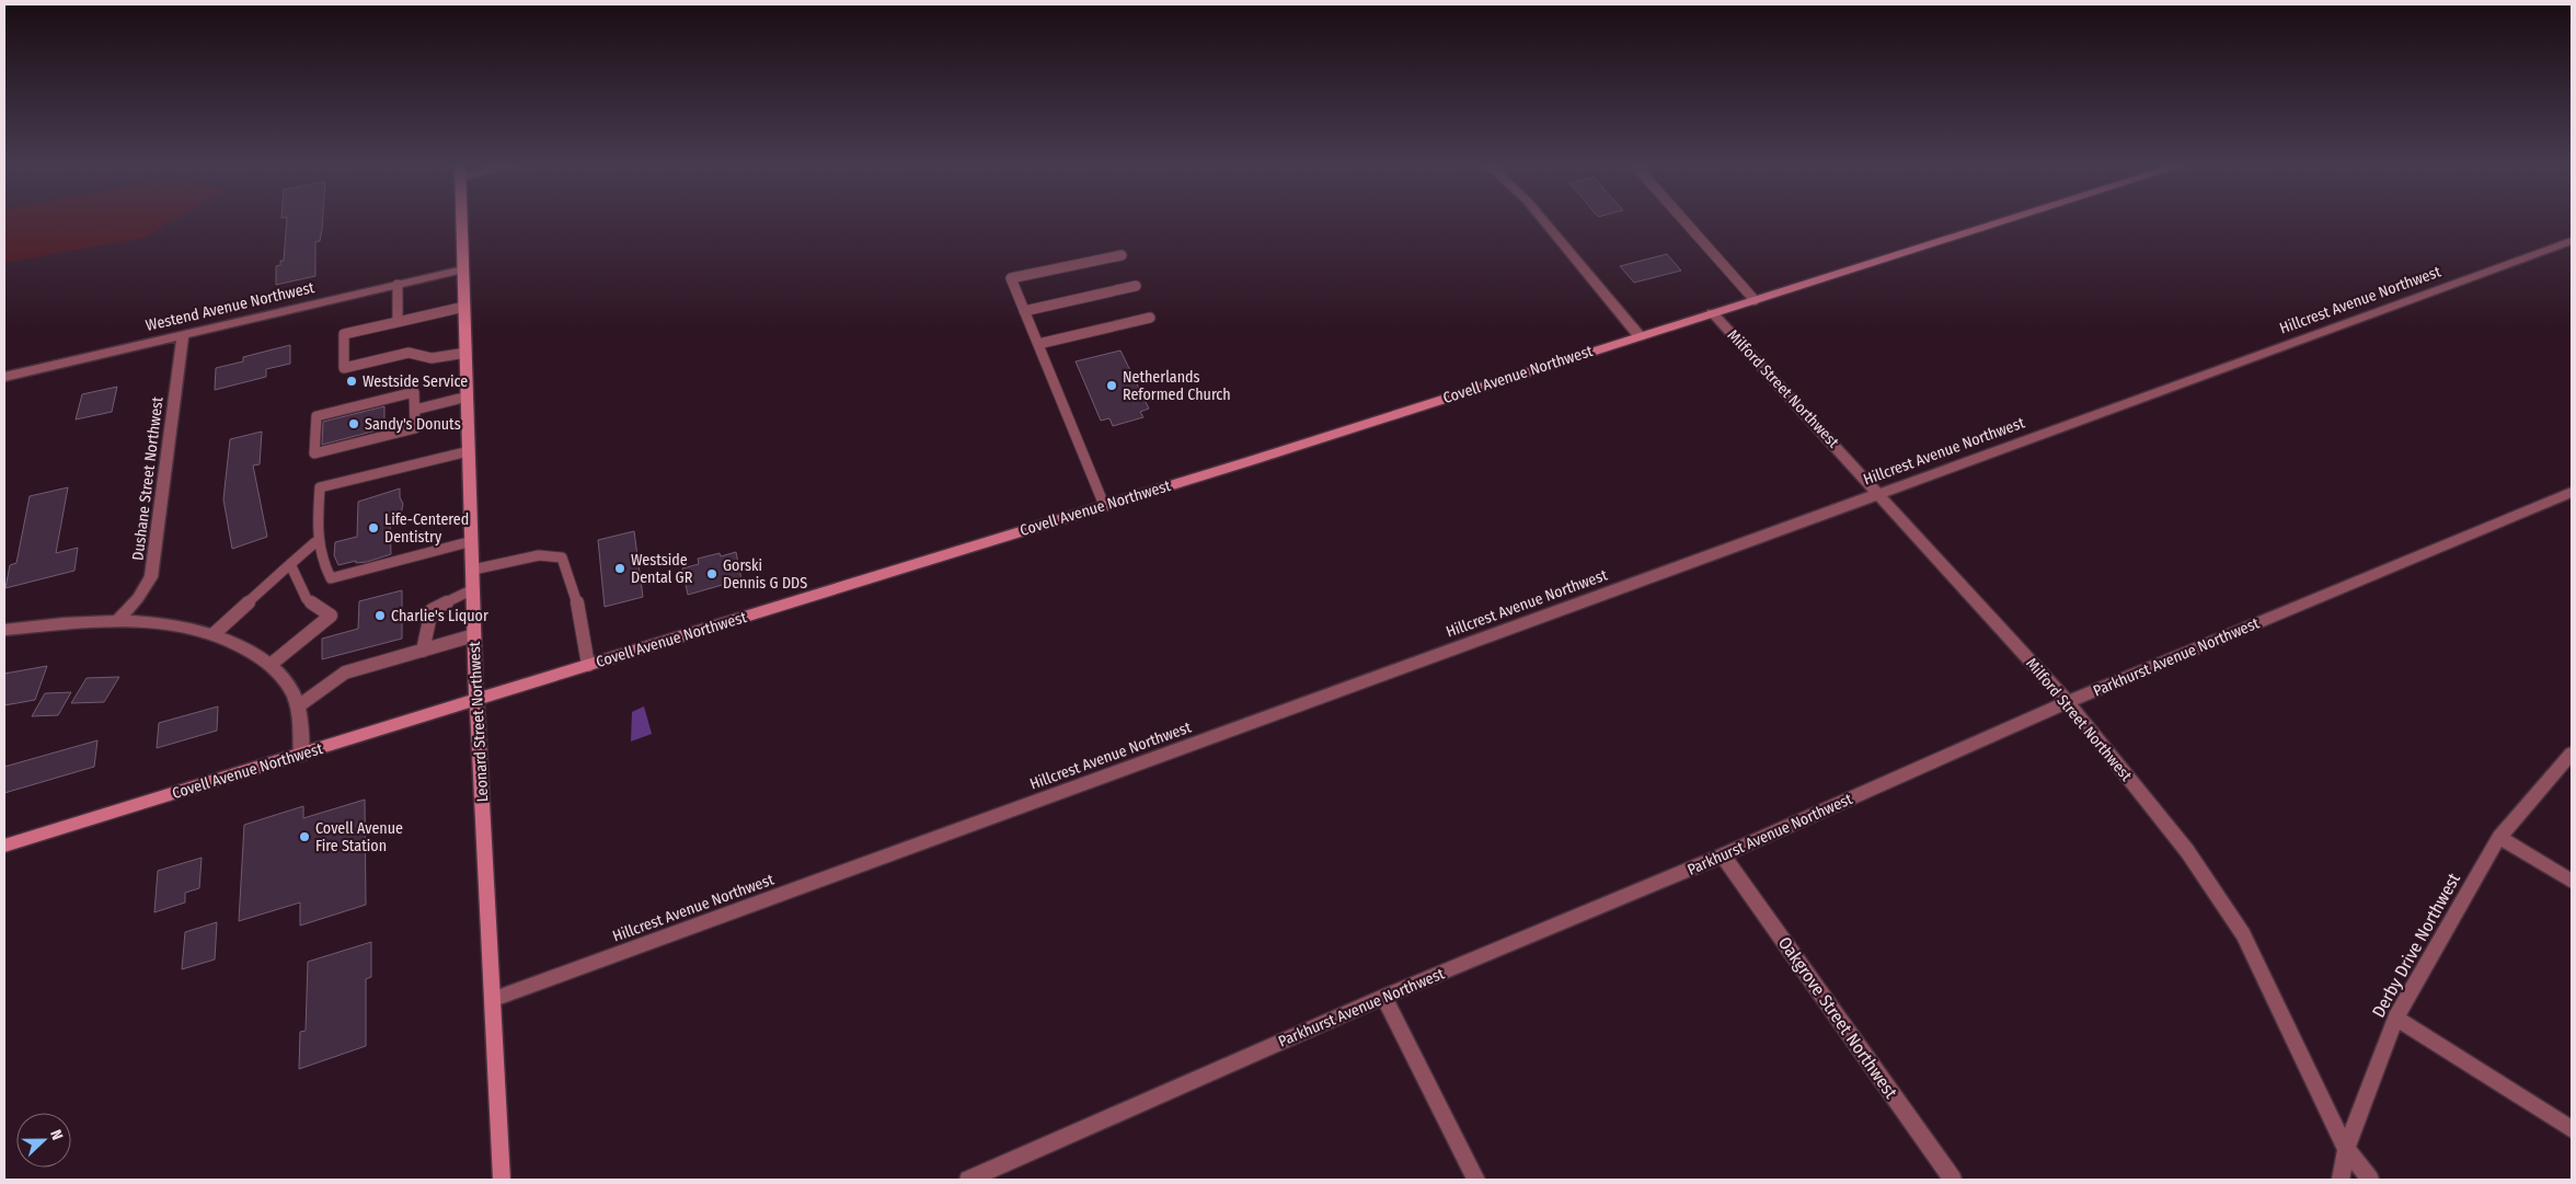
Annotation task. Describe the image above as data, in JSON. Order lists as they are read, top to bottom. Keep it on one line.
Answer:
{"streets":{"street":["Hillcrest Avenue Northwest","Westend Avenue Northwest","Covell Avenue Northwest","Milford Street Northwest","Dushane Street Northwest","Parkhurst Avenue Northwest","Leonard Street Northwest","Derby Drive Northwest","Oakgrove Street Northwest"]},"crossings":[["Hillcrest Avenue Northwest","Milford Street Northwest"],["Hillcrest Avenue Northwest","Leonard Street Northwest"],["Westend Avenue Northwest","Dushane Street Northwest"],["Westend Avenue Northwest","Leonard Street Northwest"],["Covell Avenue Northwest","Milford Street Northwest"],["Covell Avenue Northwest","Leonard Street Northwest"],["Milford Street Northwest","Parkhurst Avenue Northwest"],["Milford Street Northwest","Derby Drive Northwest"],["Parkhurst Avenue Northwest","Oakgrove Street Northwest"]],"places":["Westside Service","Netherlands Reformed Church","Sandy's Donuts","Life-Centered Dentistry","Westside Dental GR","Gorski Dennis G DDS","Charlie's Liquor","Covell Avenue Fire Station"],"north":"right"}
